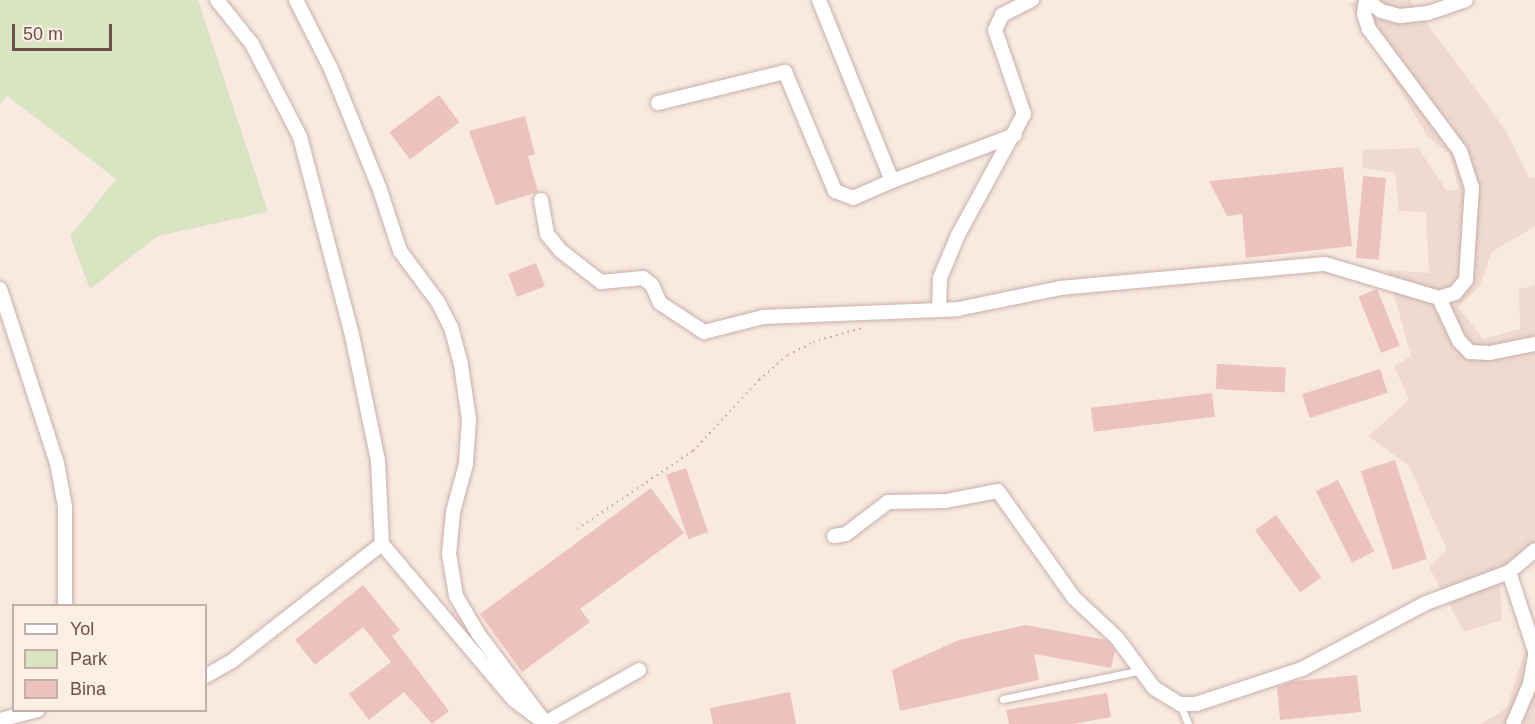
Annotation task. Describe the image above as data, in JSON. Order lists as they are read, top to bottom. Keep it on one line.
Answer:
{"legend":["Yol","Park","Bina"],"scale_bar":"50 m"}
